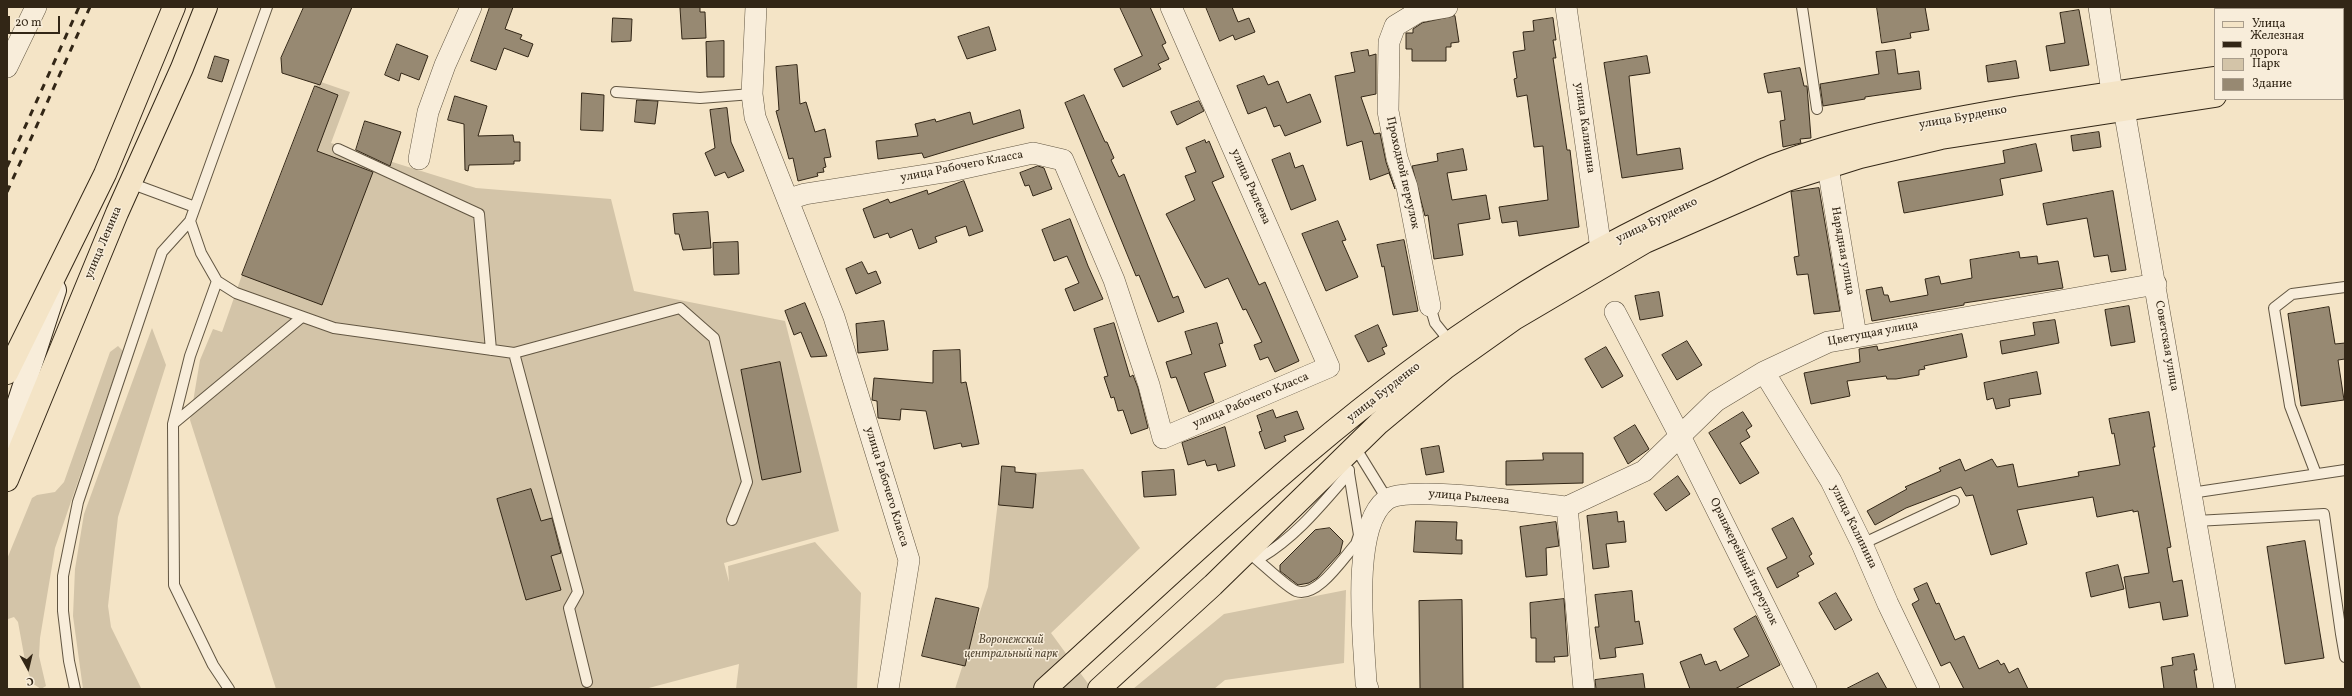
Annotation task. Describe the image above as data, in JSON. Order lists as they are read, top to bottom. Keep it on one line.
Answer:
{"streets":{"main road":["улица Бурденко","улица Ленина"],"street":["улица Калинина","улица Рабочего Класса","Проходной переулок","улица Рылеева","Нарядная улица","Цветущая улица","Советская улица","Оранжерейный переулок"]},"crossings":[["улица Бурденко","улица Калинина"],["улица Бурденко","Нарядная улица"],["улица Бурденко","Советская улица"],["улица Калинина","Цветущая улица"],["улица Рабочего Класса","улица Рылеева"],["улица Рылеева","Цветущая улица"],["Нарядная улица","Цветущая улица"],["Цветущая улица","Советская улица"],["Цветущая улица","Оранжерейный переулок"]],"parks":["Воронежский центральный парк"],"legend":["Улица","Железная дорога","Парк","Здание"],"scale_bar":"20 m","north":"bottom"}
